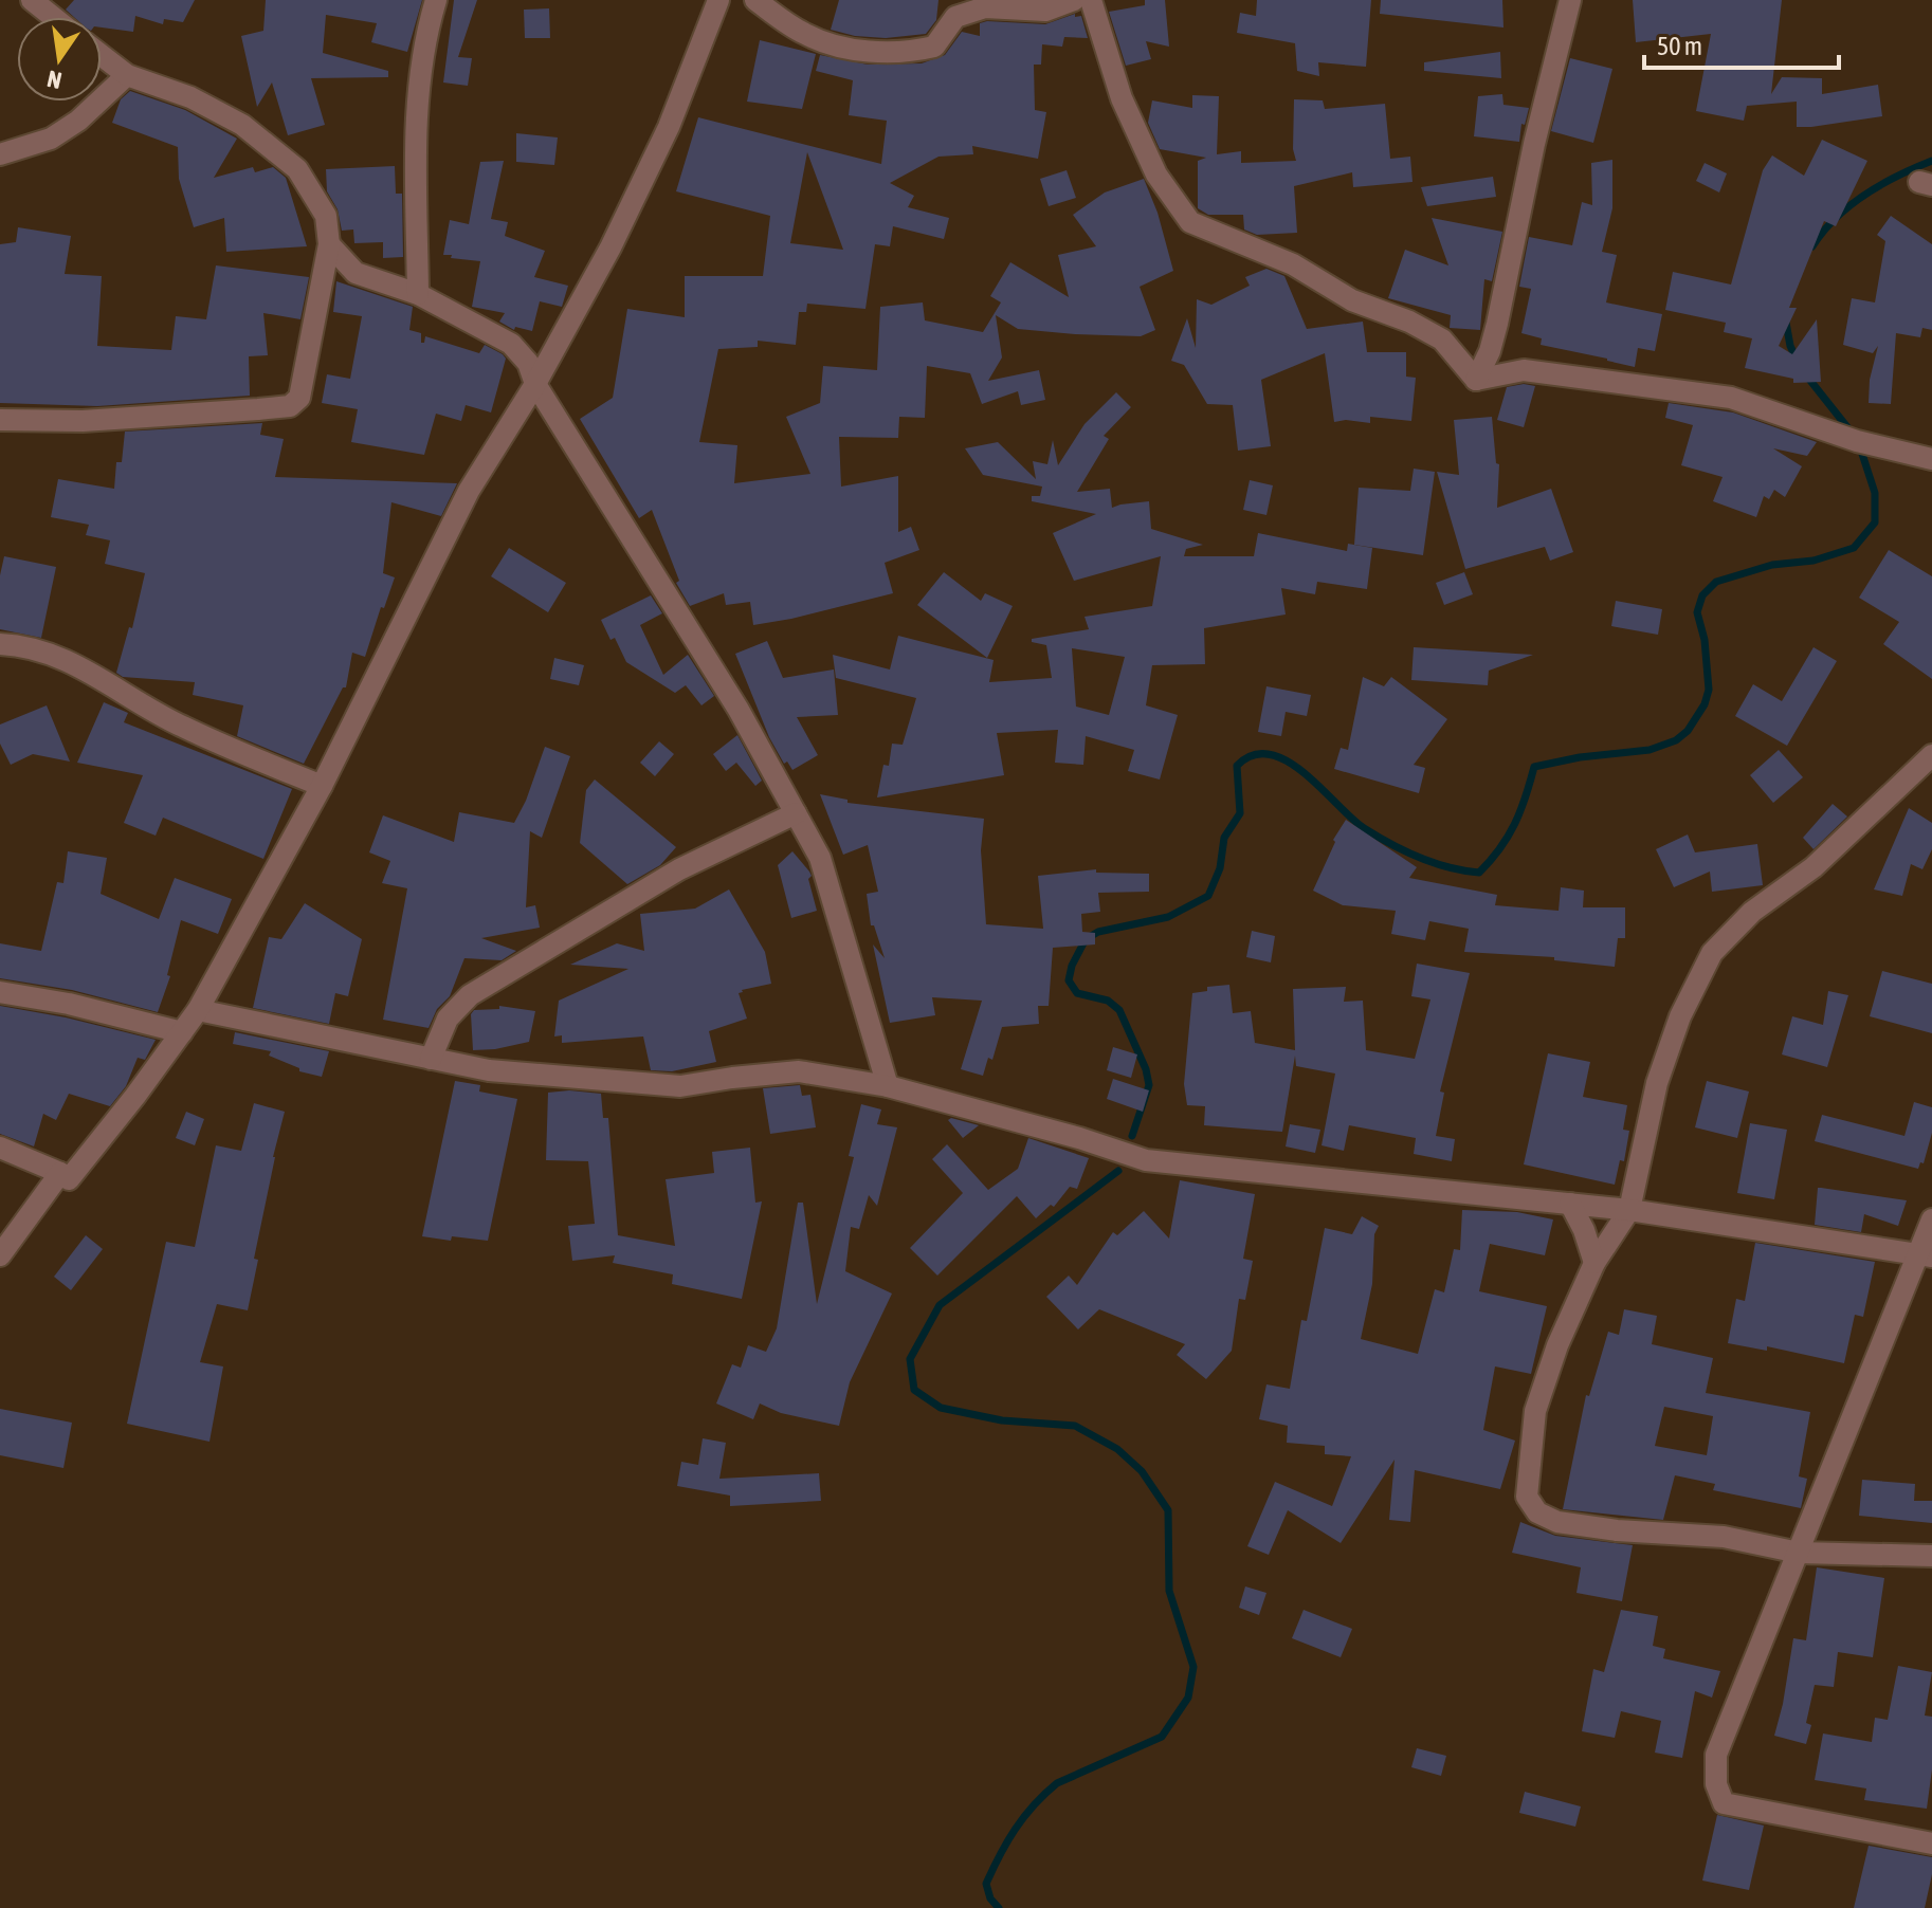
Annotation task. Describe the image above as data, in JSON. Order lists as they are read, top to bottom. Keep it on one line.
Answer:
{"scale_bar":"50 m","north":"bottom"}
